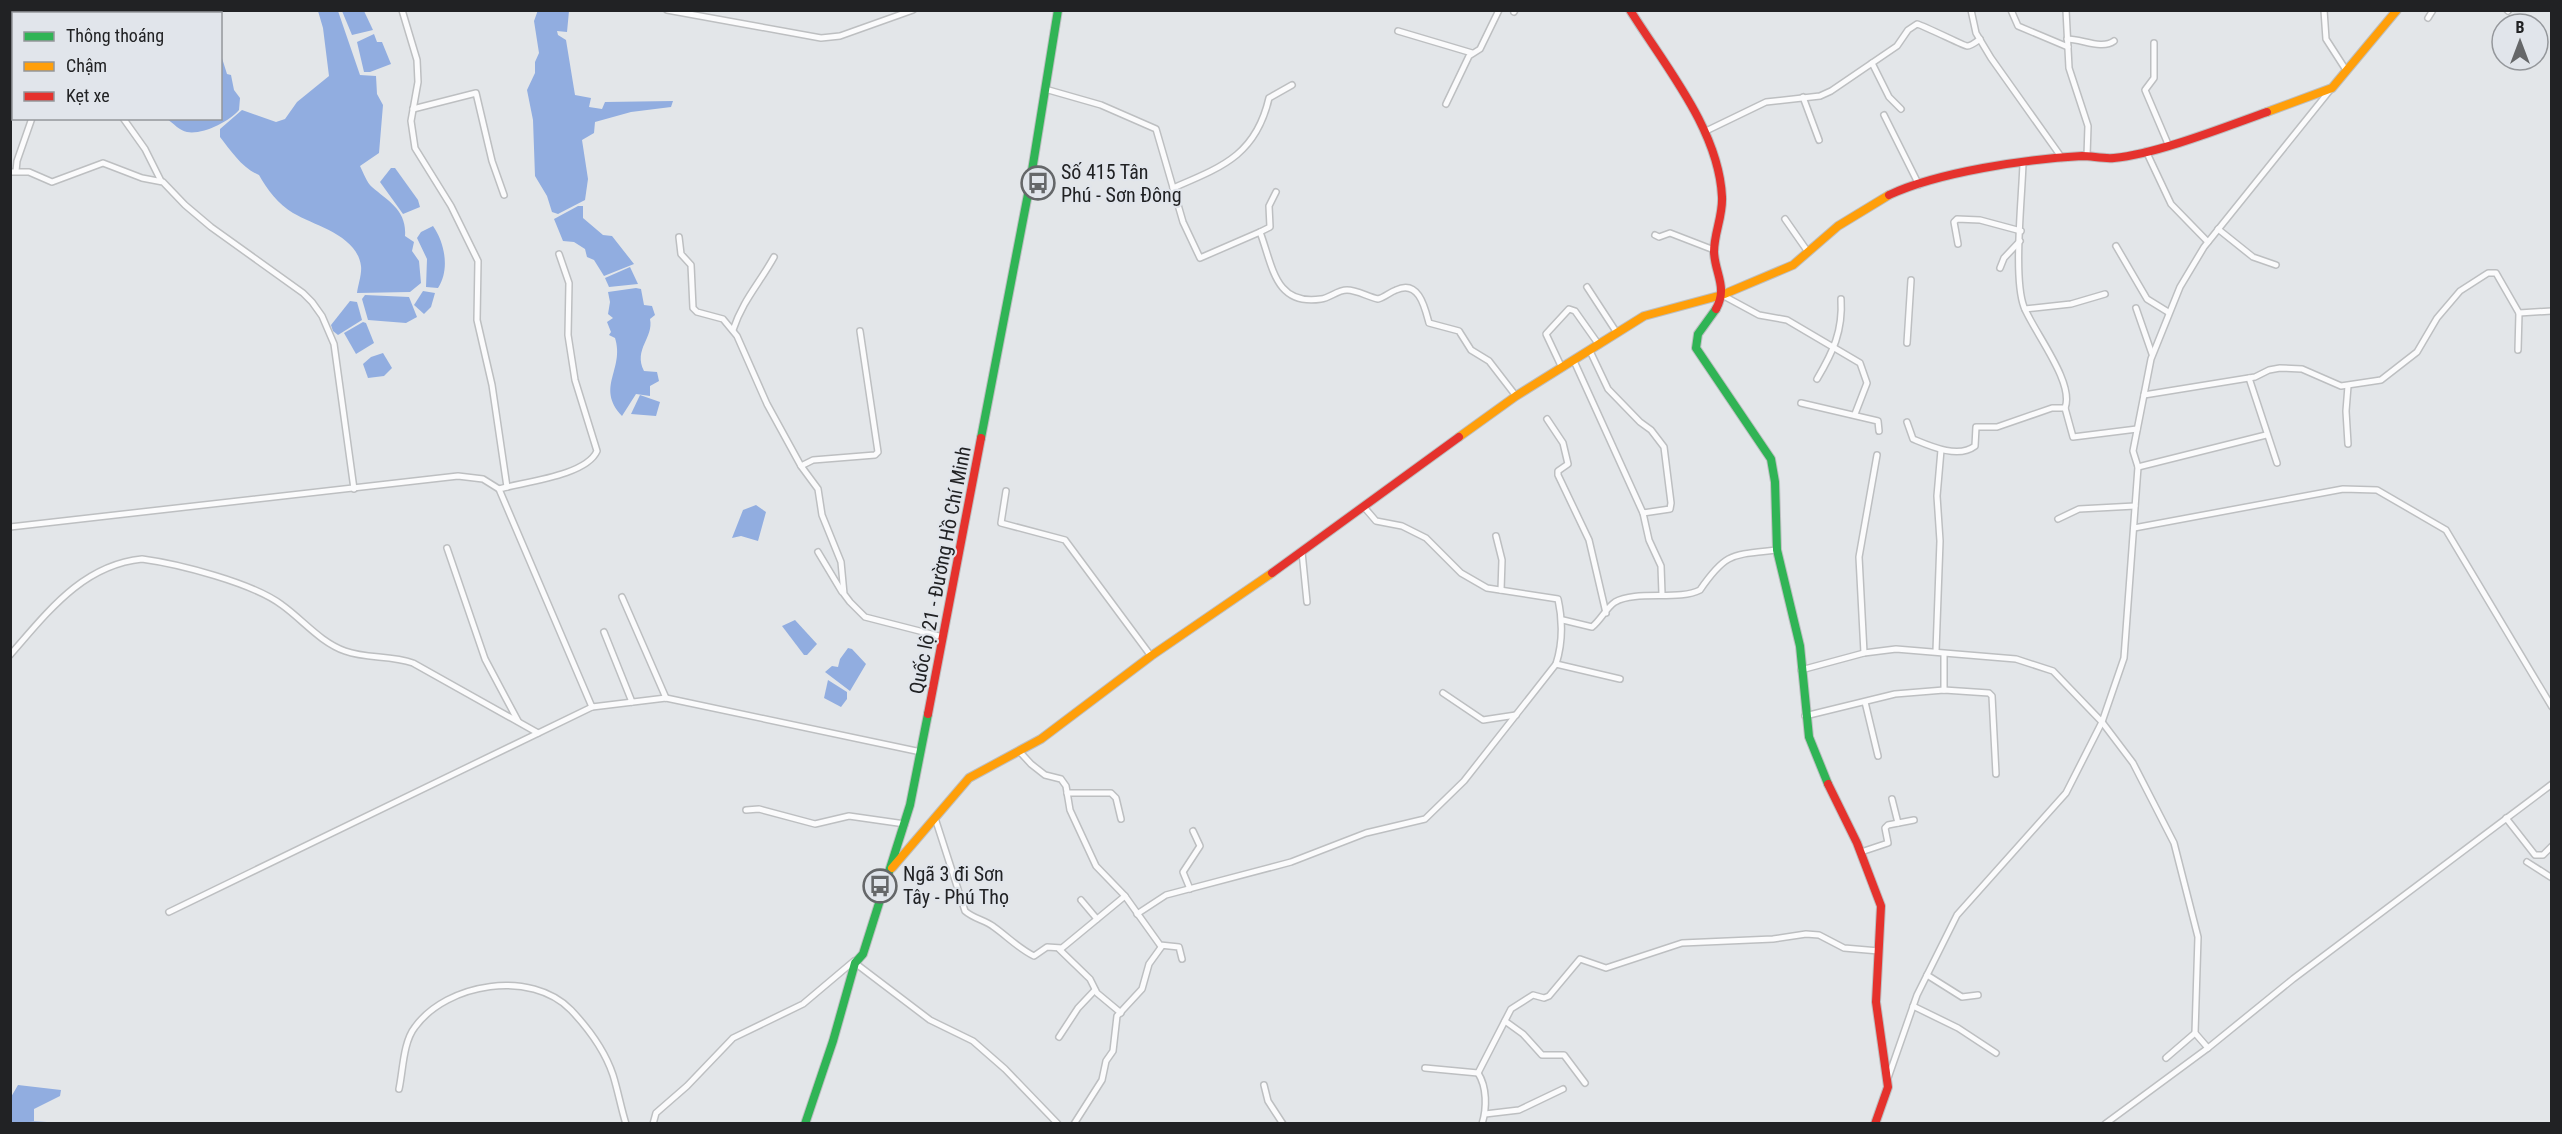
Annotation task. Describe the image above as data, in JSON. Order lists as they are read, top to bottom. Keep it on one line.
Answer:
{"streets":{"main road":["Quốc lộ 21 - Đường Hồ Chí Minh"]},"places":{"bus stop":["Số 415 Tân Phú - Sơn Đông","Ngã 3 đi Sơn Tây - Phú Thọ"]},"legend":["Thông thoáng","Chậm","Kẹt xe"],"north":"top"}
